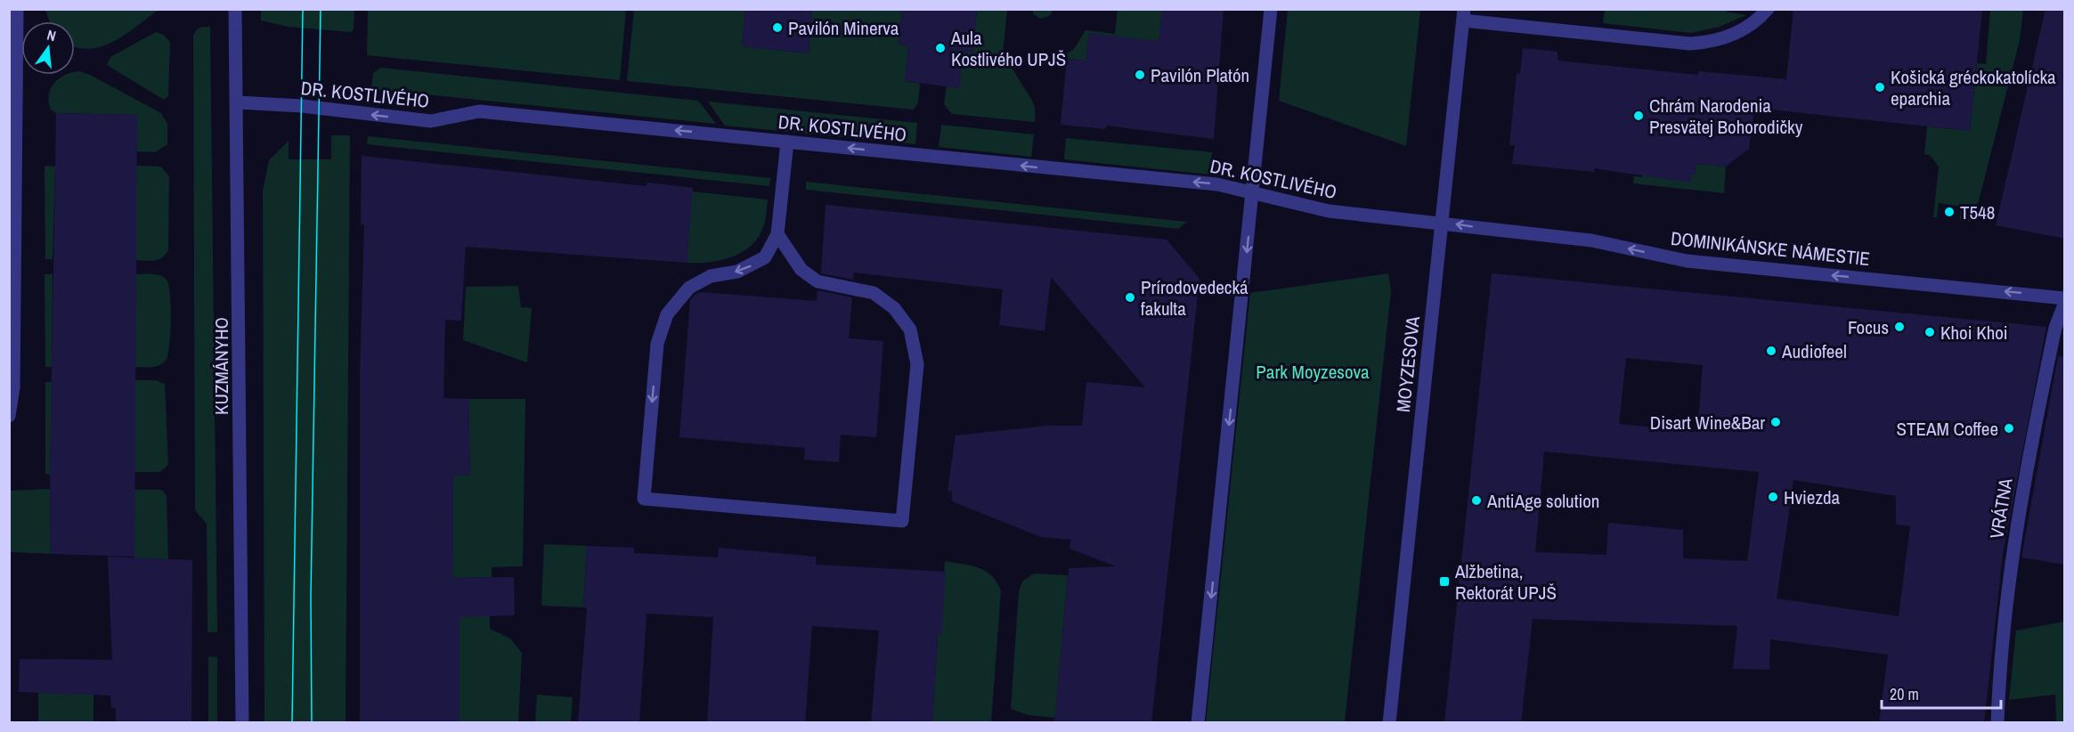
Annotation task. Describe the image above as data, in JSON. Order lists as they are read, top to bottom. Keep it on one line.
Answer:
{"streets":{"street":["DR. KOSTLIVÉHO","DOMINIKÁNSKE NÁMESTIE","MOYZESOVA","KUZMÁNYHO","VRÁTNA"]},"crossings":[["DR. KOSTLIVÉHO","DOMINIKÁNSKE NÁMESTIE"],["DR. KOSTLIVÉHO","MOYZESOVA"],["DR. KOSTLIVÉHO","KUZMÁNYHO"],["DOMINIKÁNSKE NÁMESTIE","MOYZESOVA"]],"one_way":["DR. KOSTLIVÉHO","DOMINIKÁNSKE NÁMESTIE"],"parks":["Park Moyzesova"],"places":{"other":["Pavilón Minerva","Aula Kostlivého UPJŠ","Pavilón Platón","Košická gréckokatolícka eparchia","Chrám Narodenia Presvätej Bohorodičky","T548","Prírodovedecká fakulta","Focus","Khoi Khoi","Audiofeel","Disart Wine&Bar","STEAM Coffee","Hviezda","AntiAge solution"],"transit":["Alžbetina, Rektorát UPJŠ"]},"scale_bar":"20 m","north":"top"}
